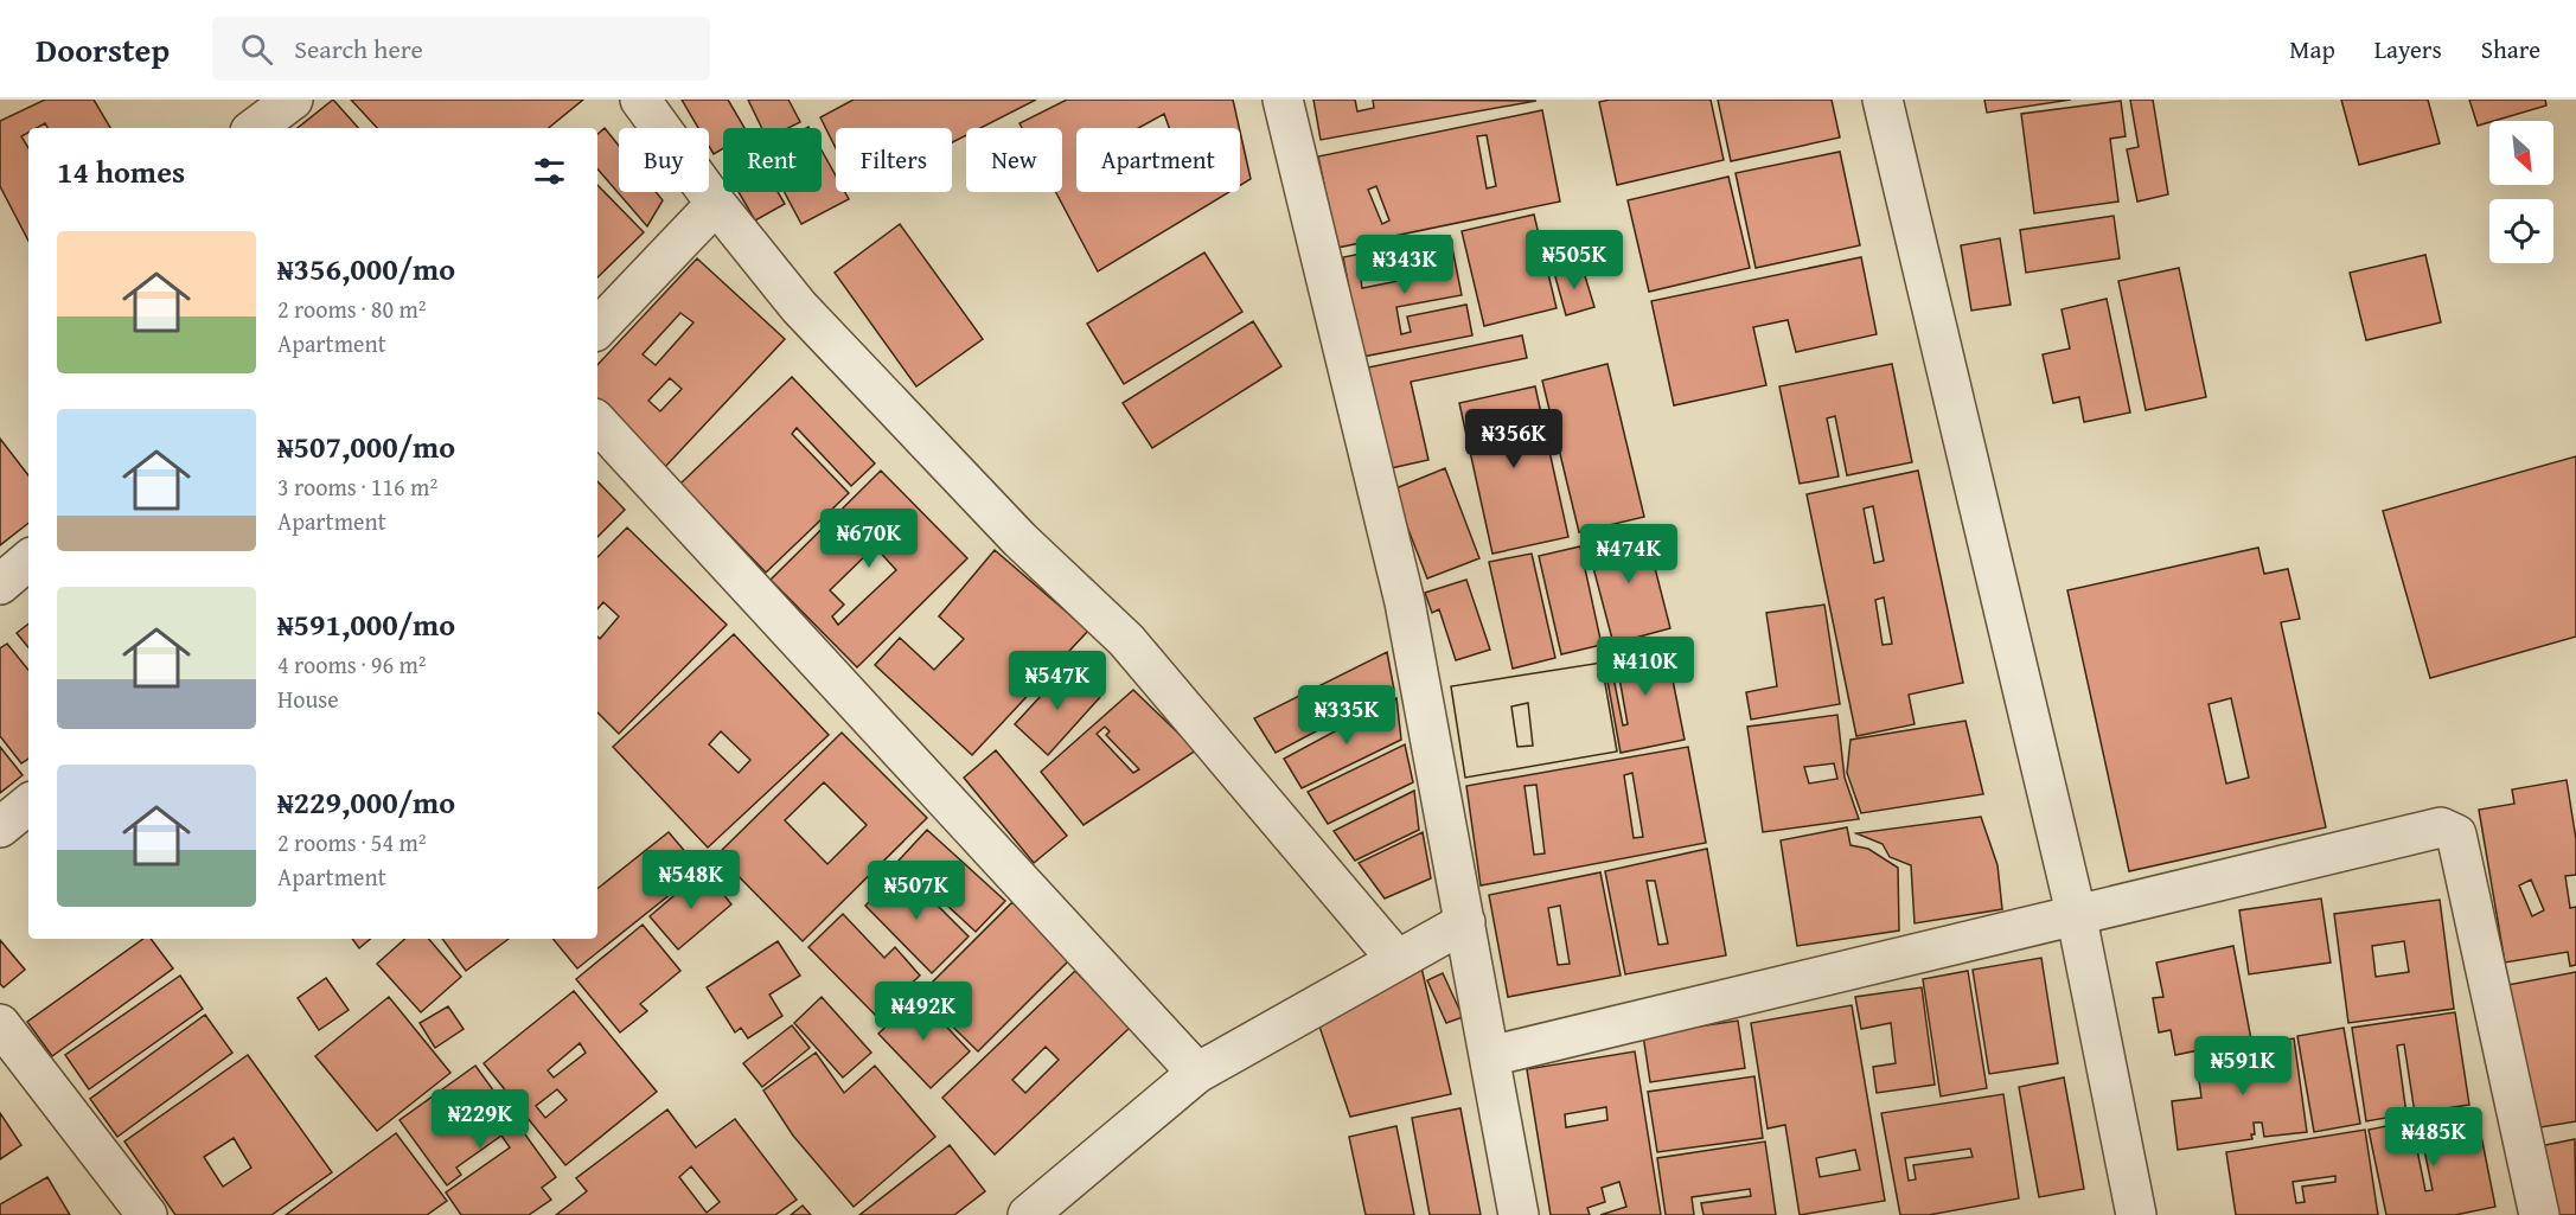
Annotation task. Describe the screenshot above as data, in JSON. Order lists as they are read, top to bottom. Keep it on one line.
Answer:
{"north":"bottom right","page":{"header":"Doorstep","search":"Search here","nav":["Map","Layers","Share"],"chip":["Buy","Rent","Filters","New","Apartment"],"heading":"14 homes","list":[{"name":"₦356,000/mo","note":"2 rooms · 80 m² · Apartment"},{"name":"₦507,000/mo","note":"3 rooms · 116 m² · Apartment"},{"name":"₦591,000/mo","note":"4 rooms · 96 m² · House"},{"name":"₦229,000/mo","note":"2 rooms · 54 m² · Apartment"}],"price":["₦505K","₦343K","₦356K","₦670K","₦474K","₦410K","₦547K","₦335K","₦548K","₦507K","₦492K","₦591K","₦229K","₦485K"]}}
